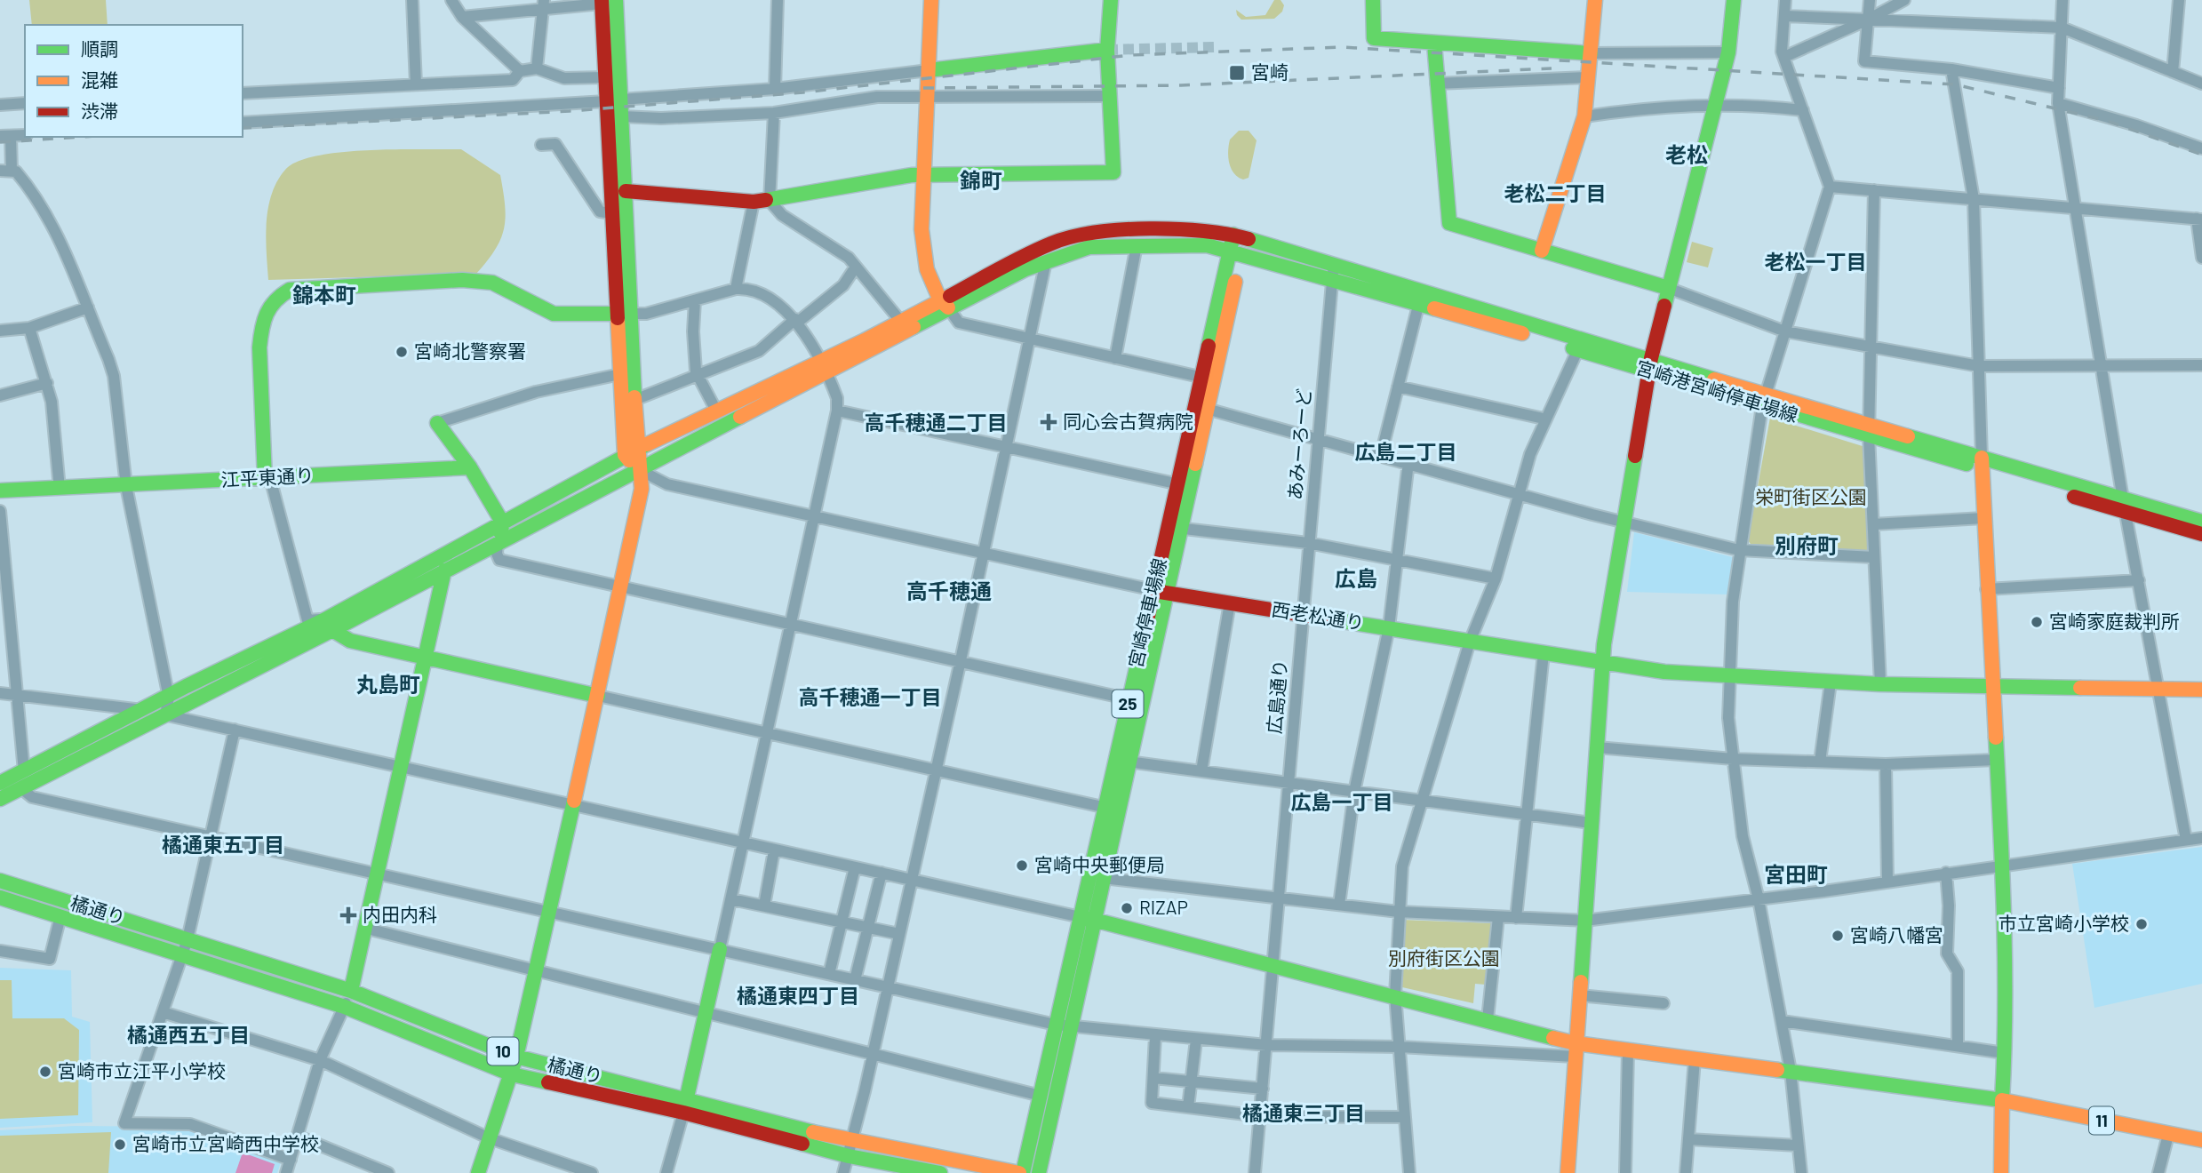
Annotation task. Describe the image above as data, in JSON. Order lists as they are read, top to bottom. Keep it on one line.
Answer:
{"streets":{"main road":["宮崎港宮崎停車場線","江平東通り","宮崎停車場線","西老松通り","25","橘通り","10","11"],"street":["あみーろーど","広島通り"]},"crossings":[["宮崎港宮崎停車場線","あみーろーど"],["宮崎港宮崎停車場線","宮崎停車場線"],["あみーろーど","西老松通り"],["あみーろーど","広島通り"],["宮崎停車場線","西老松通り"],["宮崎停車場線","橘通り"],["西老松通り","広島通り"]],"districts":["老松","錦町","老松二丁目","老松一丁目","錦本町","高千穂通二丁目","広島二丁目","別府町","広島","高千穂通","丸島町","高千穂通一丁目","広島一丁目","橘通東五丁目","宮田町","橘通東四丁目","橘通西五丁目","橘通東三丁目"],"parks":["栄町街区公園","別府街区公園"],"places":{"transit":["宮崎"],"other":["宮崎北警察署","宮崎家庭裁判所","宮崎中央郵便局","RIZAP","市立宮崎小学校","宮崎八幡宮","宮崎市立江平小学校","宮崎市立宮崎西中学校"],"health":["同心会古賀病院","内田内科"]},"legend":["順調","混雑","渋滞"]}
